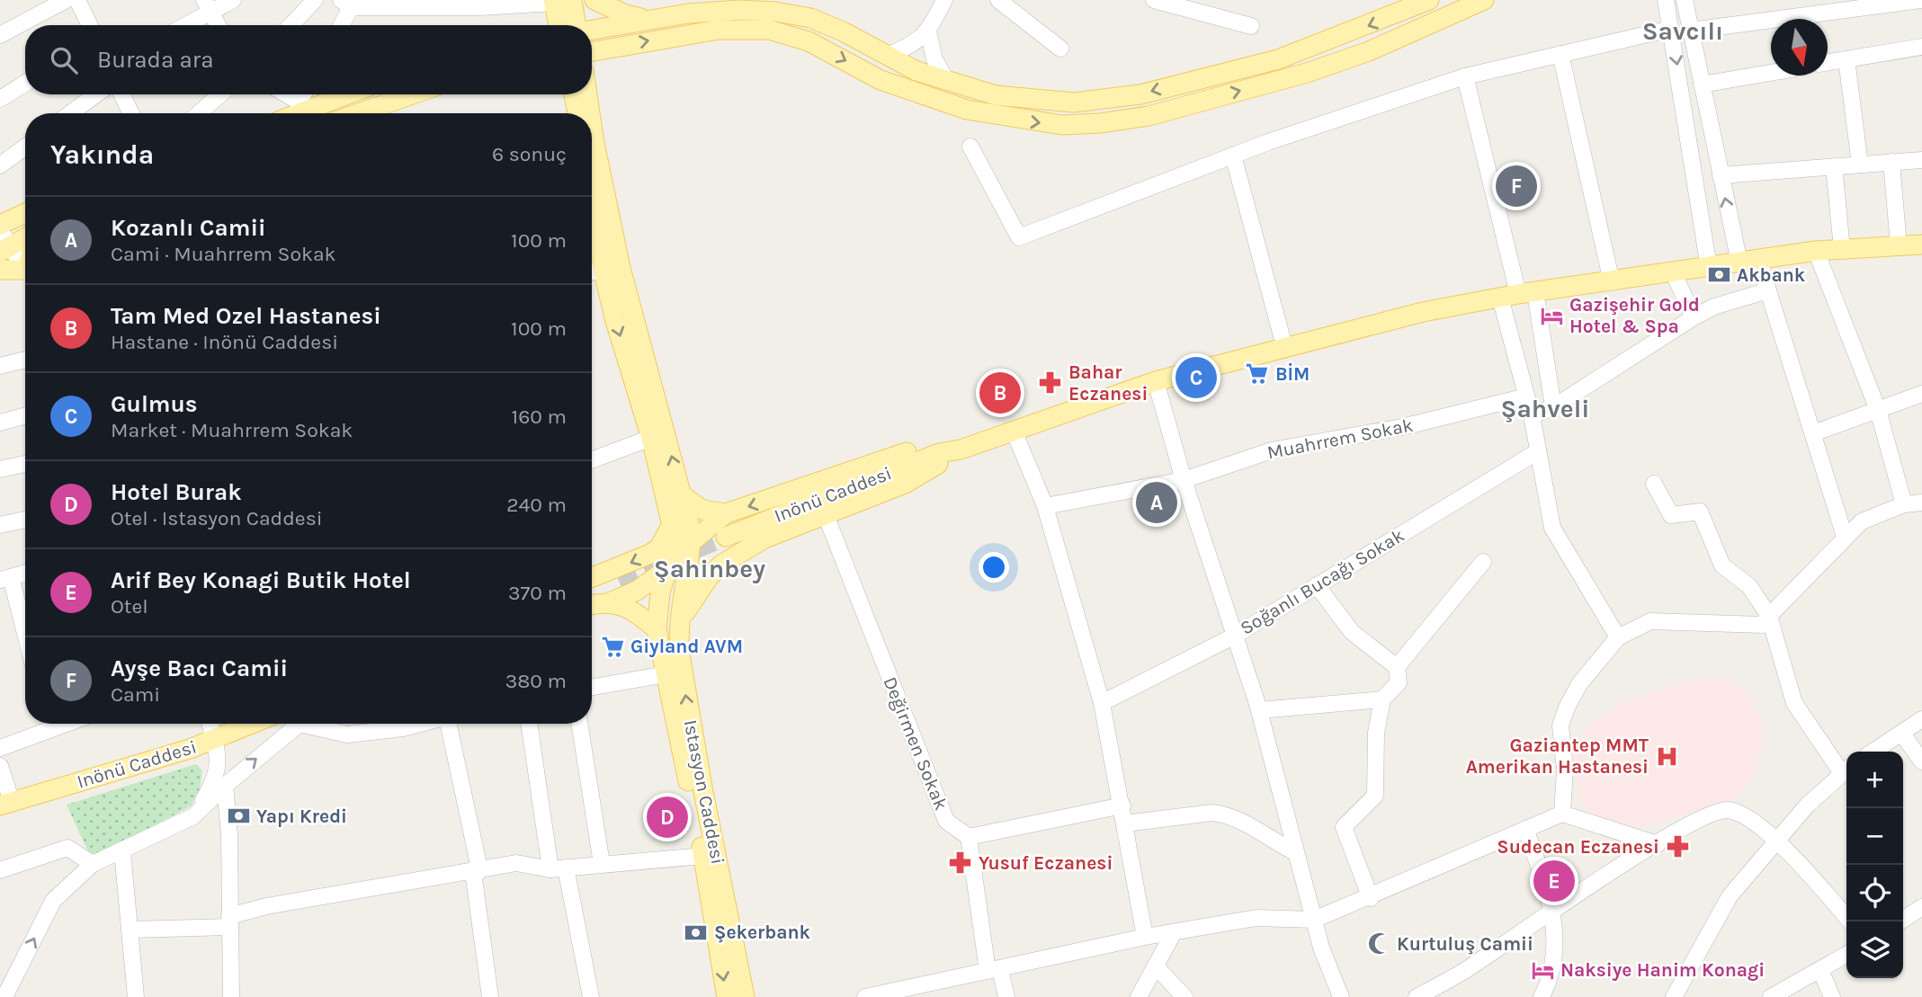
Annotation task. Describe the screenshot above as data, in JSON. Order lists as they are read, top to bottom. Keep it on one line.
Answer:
{"streets":{"main road":["Inönü Caddesi","Istasyon Caddesi"],"street":["Muahrrem Sokak","Soğanlı Bucağı Sokak","Değirmen Sokak"]},"districts":["Savcılı","Şahveli","Şahinbey"],"places":{"bank":["Akbank","Yapı Kredi","Şekerbank"],"hotel":["Gazişehir Gold Hotel & Spa","Naksiye Hanim Konagi"],"supermarket":["BİM","Giyland AVM"],"pharmacy":["Bahar Eczanesi","Sudecan Eczanesi","Yusuf Eczanesi"],"hospital":["Gaziantep MMT Amerikan Hastanesi"],"mosque":["Kurtuluş Camii"]},"north":"bottom","page":{"search":"Burada ara","heading":["Yakında","6 sonuç"],"pins":["F","C","B","A","D","E"],"list":[{"mark":"A","name":"Kozanlı Camii","note":"Cami · Muahrrem Sokak","value":"100 m"},{"mark":"B","name":"Tam Med Ozel Hastanesi","note":"Hastane · Inönü Caddesi","value":"100 m"},{"mark":"C","name":"Gulmus","note":"Market · Muahrrem Sokak","value":"160 m"},{"mark":"D","name":"Hotel Burak","note":"Otel · Istasyon Caddesi","value":"240 m"},{"mark":"E","name":"Arif Bey Konagi Butik Hotel","note":"Otel","value":"370 m"},{"mark":"F","name":"Ayşe Bacı Camii","note":"Cami","value":"380 m"}],"map_buttons":["+","−"]}}
